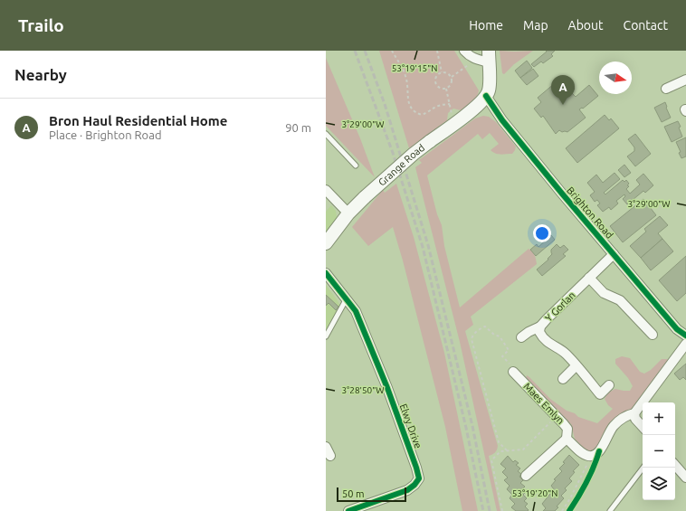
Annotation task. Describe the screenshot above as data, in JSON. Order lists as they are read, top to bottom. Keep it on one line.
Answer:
{"streets":{"main road":["Grange Road"],"street":["Brighton Road","Y Gorlan","Maes Emlyn","Elwy Drive"]},"crossings":[["Grange Road","Brighton Road"],["Brighton Road","Y Gorlan"]],"scale_bar":"50 m","north":"right","page":{"header":"Trailo","nav":["Home","Map","About","Contact"],"heading":"Nearby","pins":"A","list":[{"mark":"A","name":"Bron Haul Residential Home","note":"Place · Brighton Road","value":"90 m"}],"map_buttons":["+","−"],"scale":"50 m"},"coordinates":["53°19'15\"N","3°29'00\"W","3°28'50\"W","53°19'20\"N"]}
